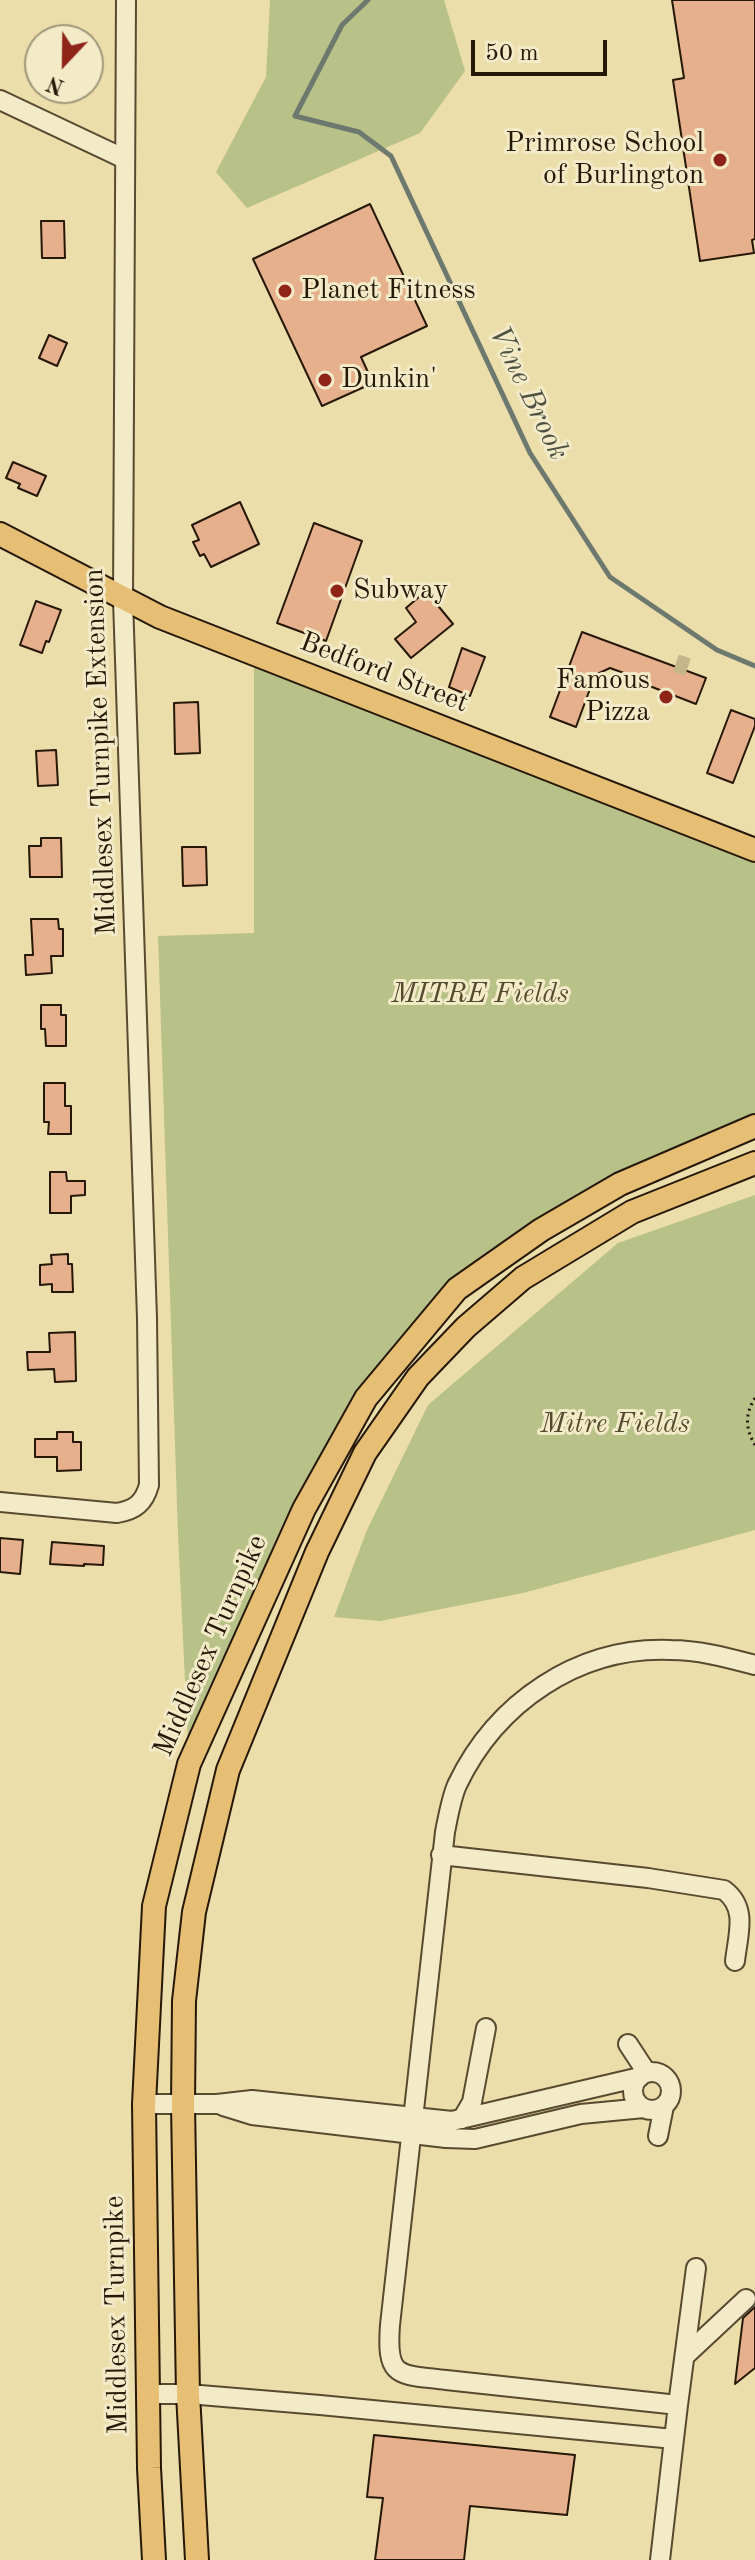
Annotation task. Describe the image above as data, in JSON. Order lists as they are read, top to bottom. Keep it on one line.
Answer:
{"streets":{"main road":["Bedford Street","Middlesex Turnpike"],"street":["Middlesex Turnpike Extension"]},"crossings":[["Bedford Street","Middlesex Turnpike Extension"]],"water":["Vine Brook"],"parks":["MITRE Fields","Mitre Fields"],"places":["Primrose School of Burlington","Planet Fitness","Dunkin'","Subway","Famous Pizza"],"scale_bar":"50 m","north":"bottom"}
